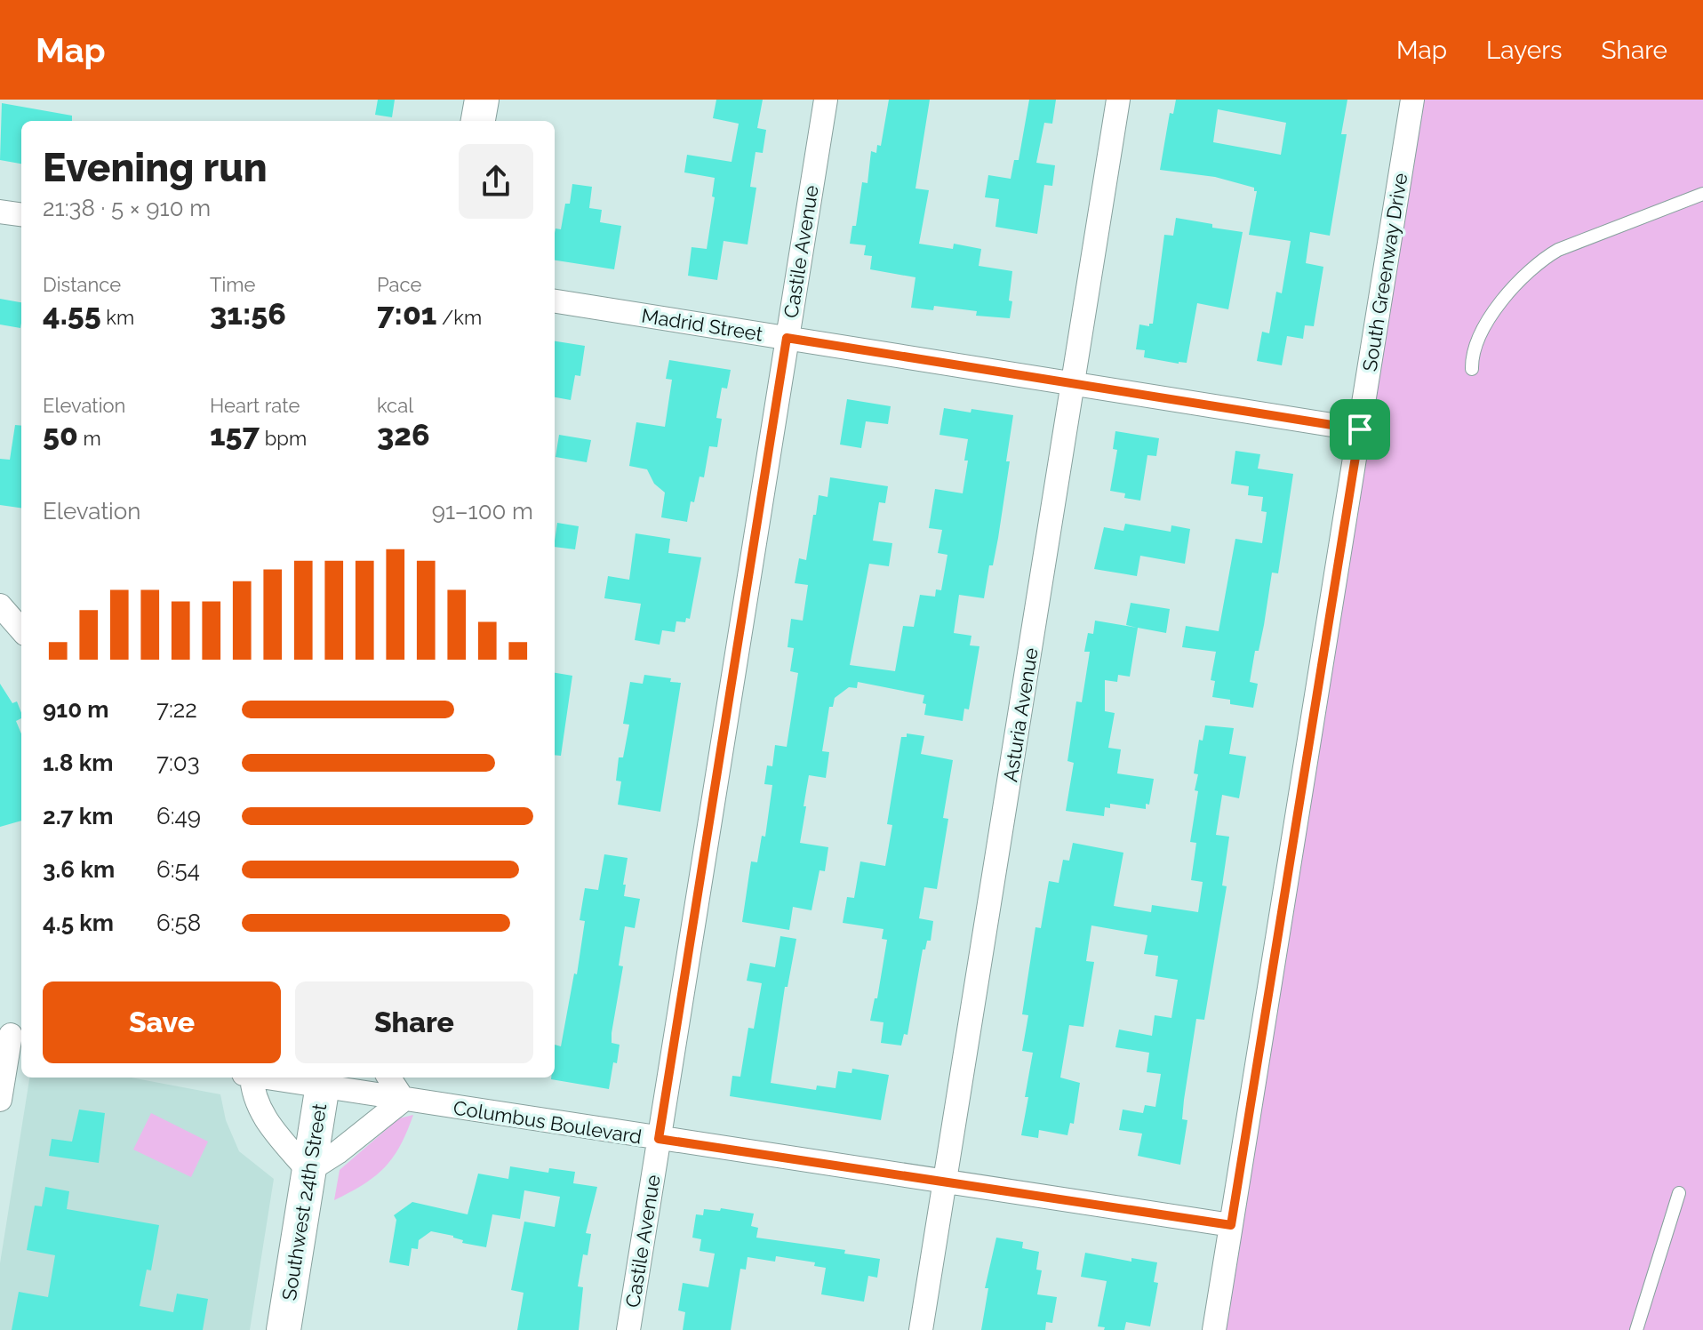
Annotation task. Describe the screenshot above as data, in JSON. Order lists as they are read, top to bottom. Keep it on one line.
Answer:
{"streets":{"street":["Castile Avenue","South Greenway Drive","Madrid Street","Asturia Avenue","Columbus Boulevard","Southwest 24th Street"]},"crossings":[["Castile Avenue","Madrid Street"],["Castile Avenue","Columbus Boulevard"],["South Greenway Drive","Madrid Street"],["South Greenway Drive","Columbus Boulevard"],["Madrid Street","Asturia Avenue"],["Asturia Avenue","Columbus Boulevard"],["Columbus Boulevard","Southwest 24th Street"]],"page":{"header":"Map","nav":["Map","Layers","Share"],"heading":["Evening run","21:38 · 5 × 910 m"],"stats":[["Distance","4.55 km"],["Time","31:56"],["Pace","7:01 /km"],["Elevation","50 m"],["Heart rate","157 bpm"],["kcal","326"]],"chart":["Elevation","91–100 m"],"list":[{"name":"910 m","note":"7:22"},{"name":"1.8 km","note":"7:03"},{"name":"2.7 km","note":"6:49"},{"name":"3.6 km","note":"6:54"},{"name":"4.5 km","note":"6:58"}],"buttons":["Save","Share"]}}
